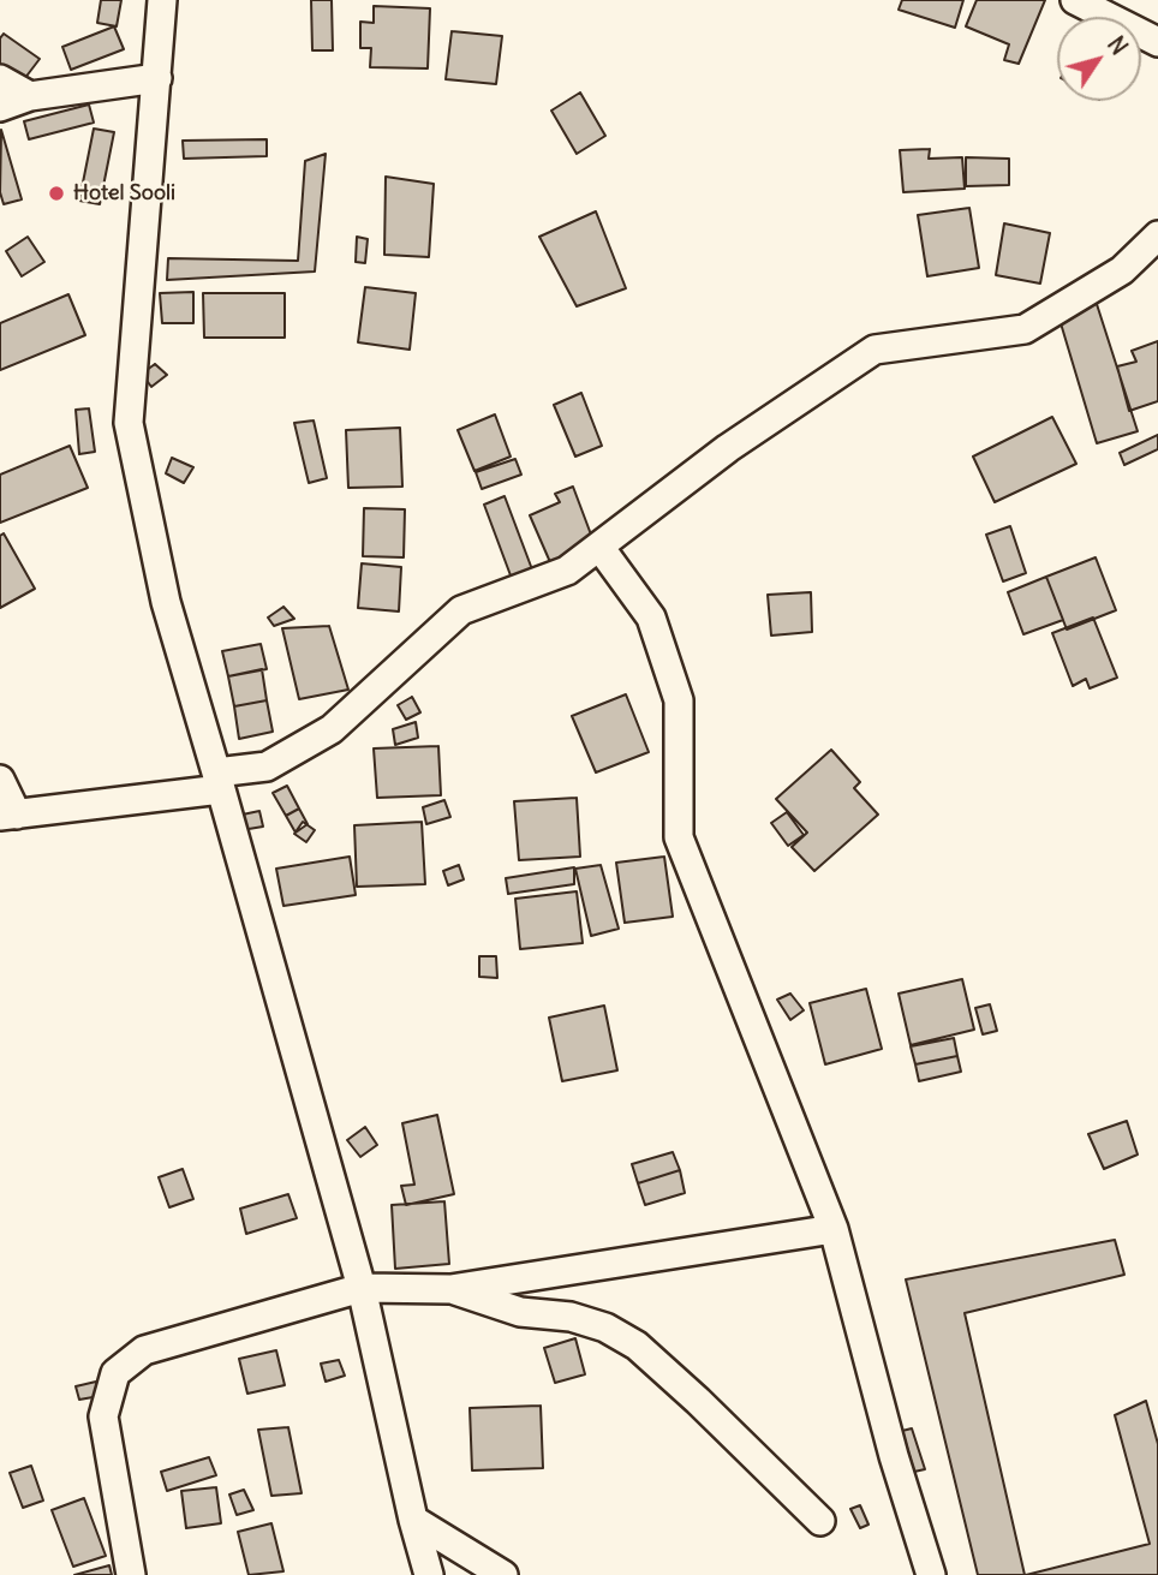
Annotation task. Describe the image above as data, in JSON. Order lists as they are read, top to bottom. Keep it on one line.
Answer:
{"places":["Hotel Sooli"],"north":"top right"}
